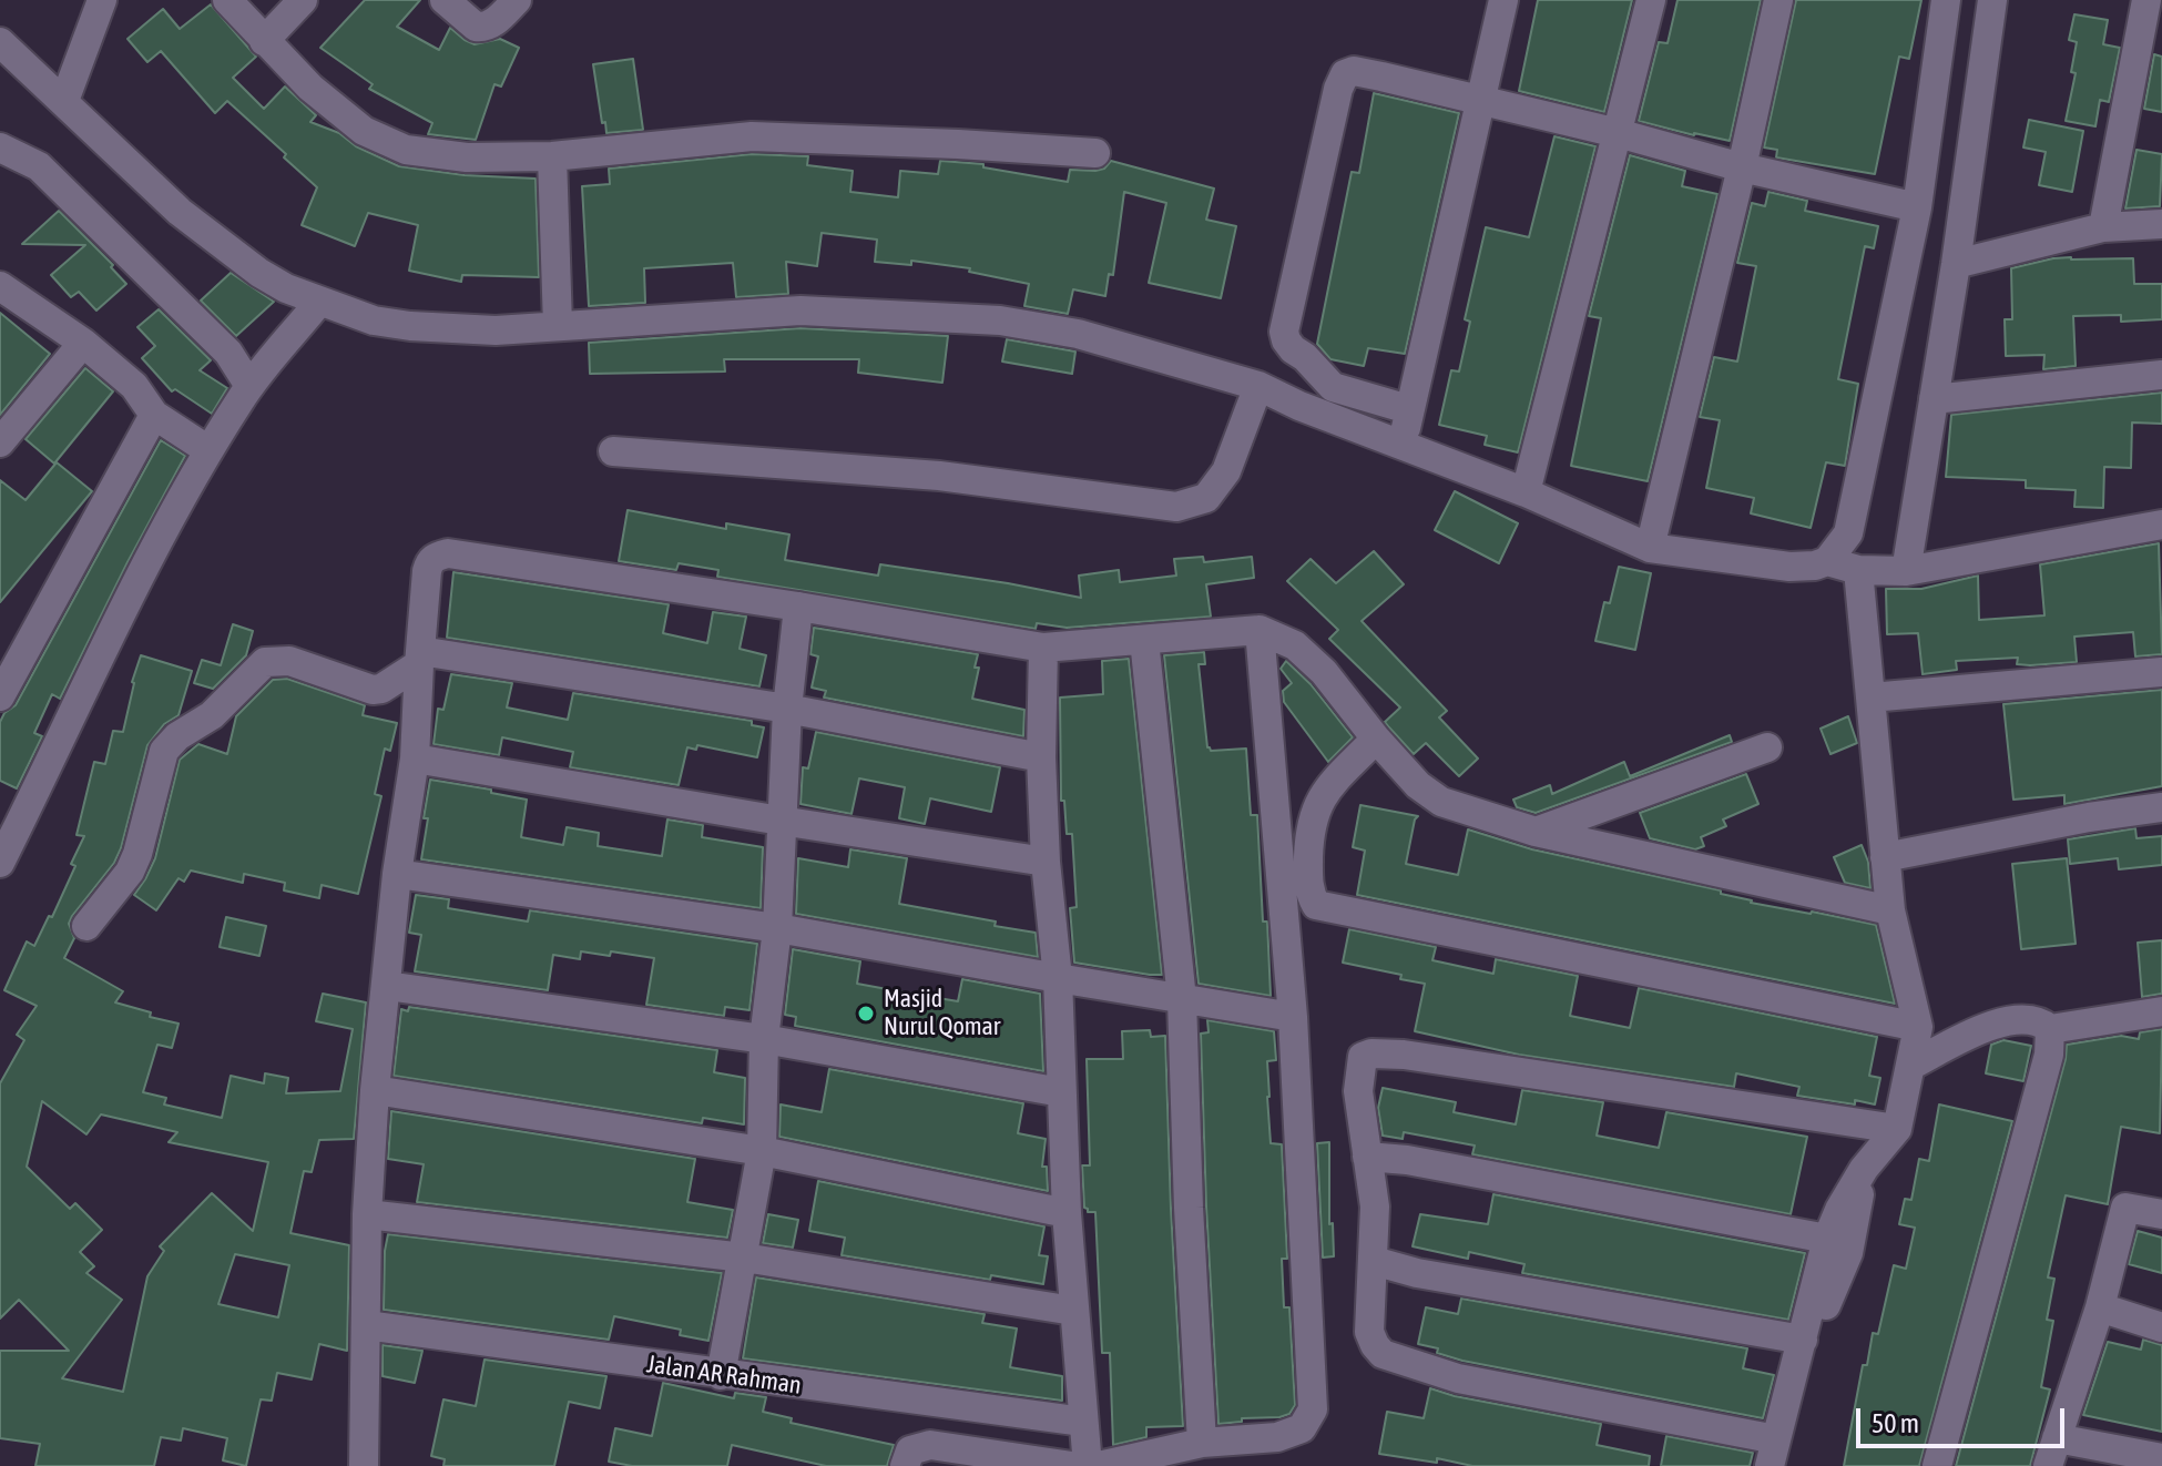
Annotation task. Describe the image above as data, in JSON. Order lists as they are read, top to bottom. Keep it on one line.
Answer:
{"streets":{"street":["Jalan AR Rahman"]},"places":["Masjid Nurul Qomar"],"scale_bar":"50 m"}
